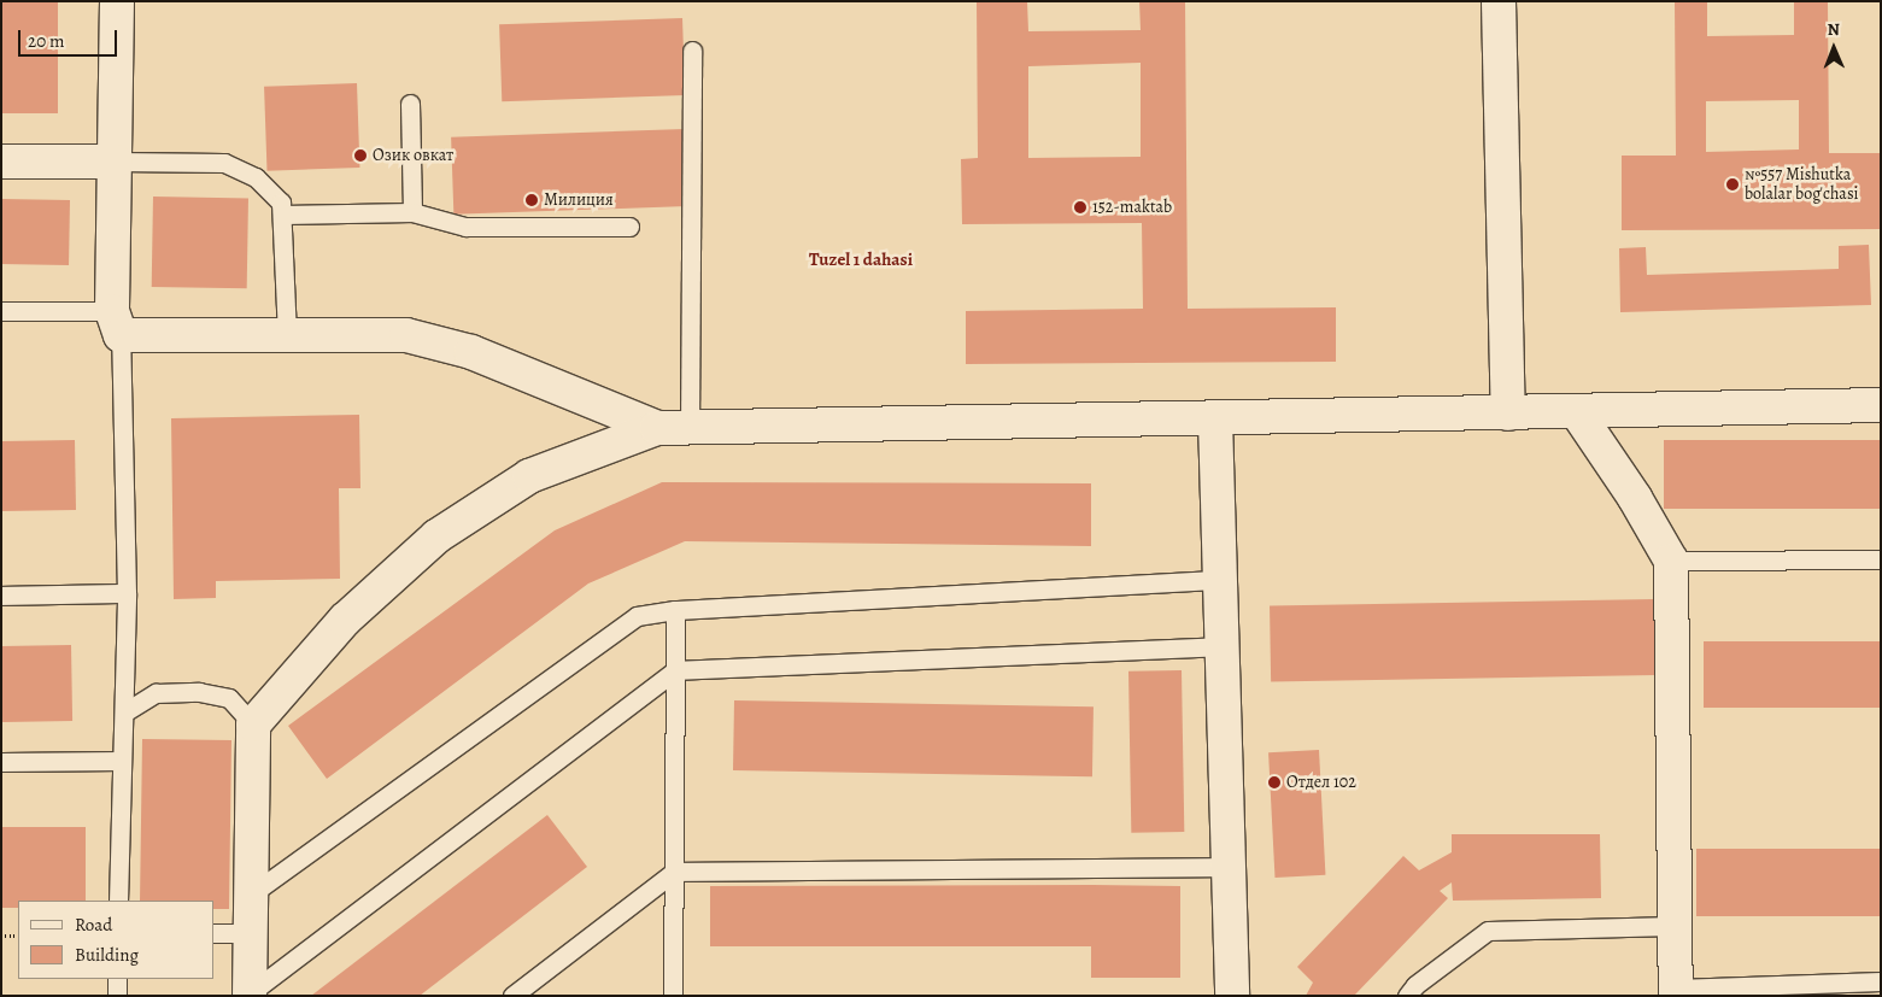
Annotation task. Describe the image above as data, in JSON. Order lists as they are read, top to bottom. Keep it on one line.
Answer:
{"districts":["Tuzel 1 dahasi"],"places":["Озик овкат","№557 Mishutka bolalar bog'chasi","Милиция","152-maktab","Отдел 102"],"legend":["Road","Building"],"scale_bar":"20 m","north":"top"}
